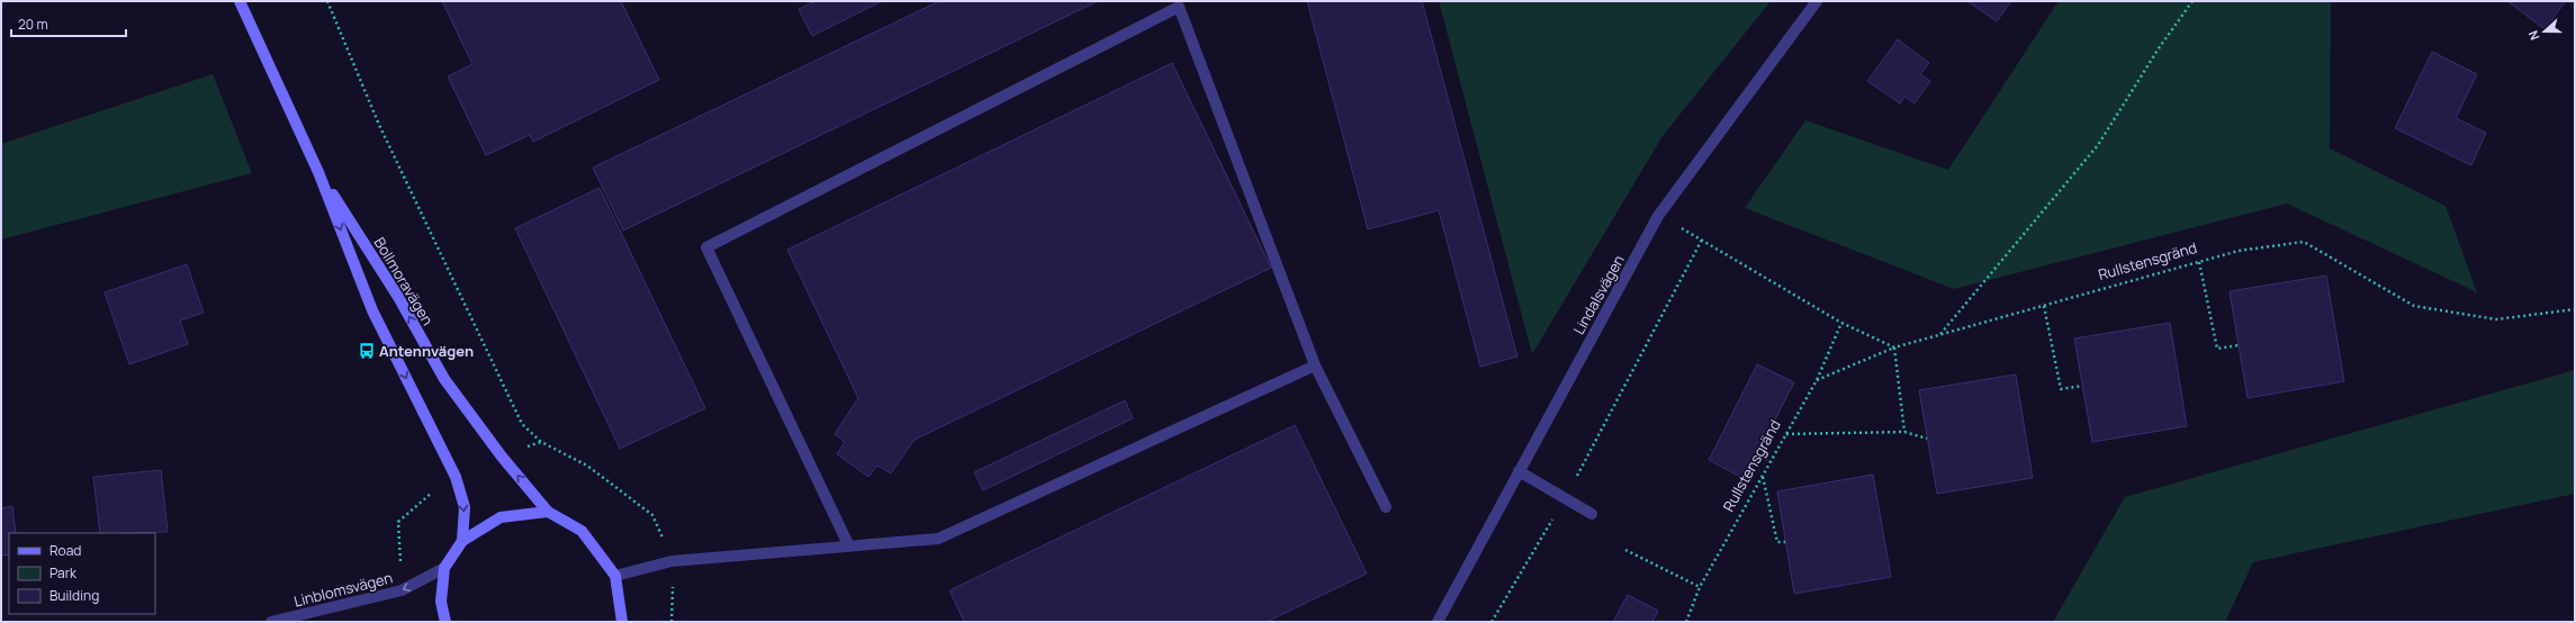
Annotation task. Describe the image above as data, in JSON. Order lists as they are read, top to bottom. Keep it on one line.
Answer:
{"streets":{"street":["Bollmoravägen","Lindalsvägen","Linblomsvägen"],"path":["Rullstensgränd"]},"one_way":["Linblomsvägen"],"places":{"bus stop":["Antennvägen"]},"legend":["Road","Park","Building"],"scale_bar":"20 m","north":"left"}
